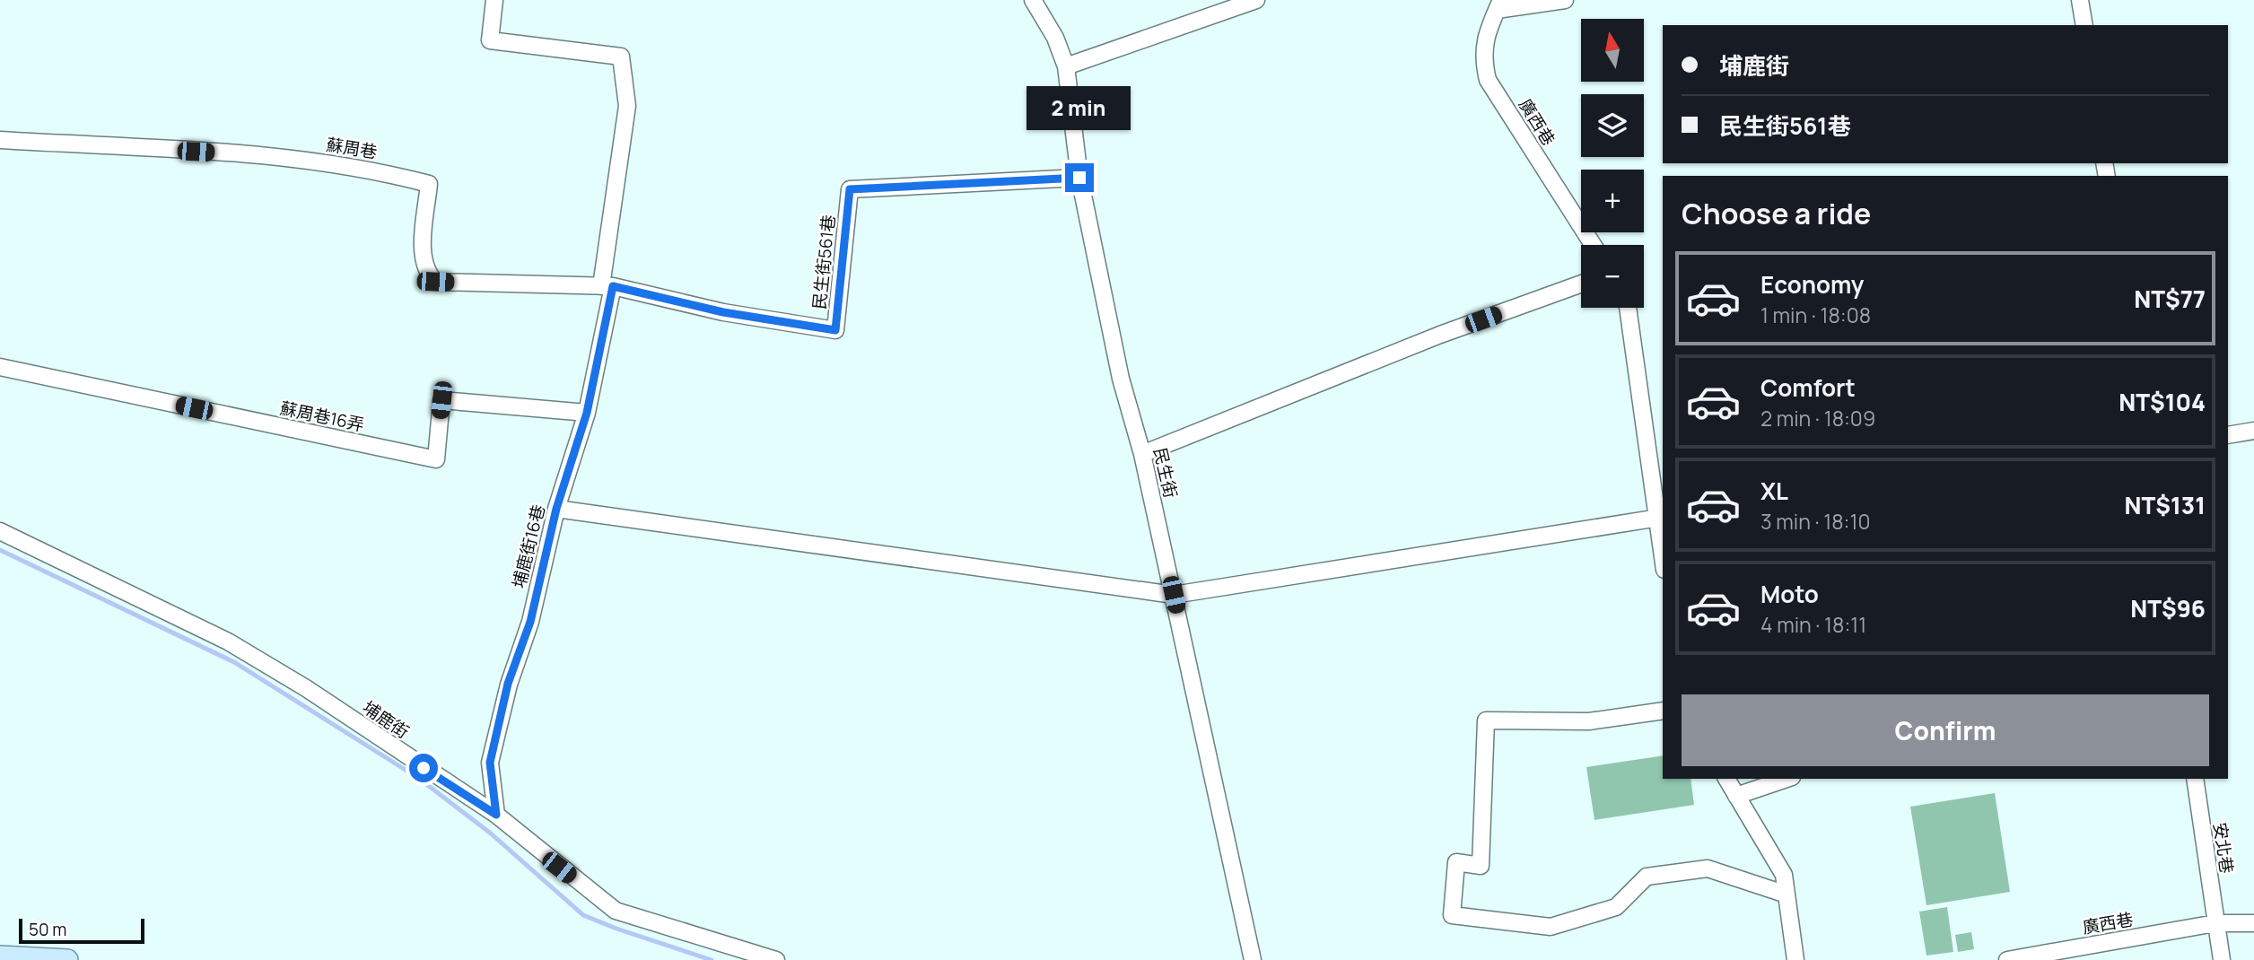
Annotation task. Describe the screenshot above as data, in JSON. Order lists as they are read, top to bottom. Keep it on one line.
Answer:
{"streets":{"street":["廣西巷","蘇周巷","民生街561巷","蘇周巷16弄","民生街","埔鹿街16巷","埔鹿街","安北巷"]},"crossings":[["廣西巷","安北巷"],["蘇周巷","民生街561巷"],["蘇周巷","埔鹿街16巷"],["民生街561巷","民生街"],["民生街561巷","埔鹿街16巷"],["蘇周巷16弄","埔鹿街16巷"],["埔鹿街16巷","埔鹿街"]],"scale_bar":"50 m","north":"top","page":{"map_buttons":["+","−"],"banner":["埔鹿街","民生街561巷"],"bubble":"2 min","heading":"Choose a ride","list":[{"name":"Economy","note":"1 min · 18:08","value":"NT$77"},{"name":"Comfort","note":"2 min · 18:09","value":"NT$104"},{"name":"XL","note":"3 min · 18:10","value":"NT$131"},{"name":"Moto","note":"4 min · 18:11","value":"NT$96"}],"buttons":"Confirm","scale":"50 m"}}
